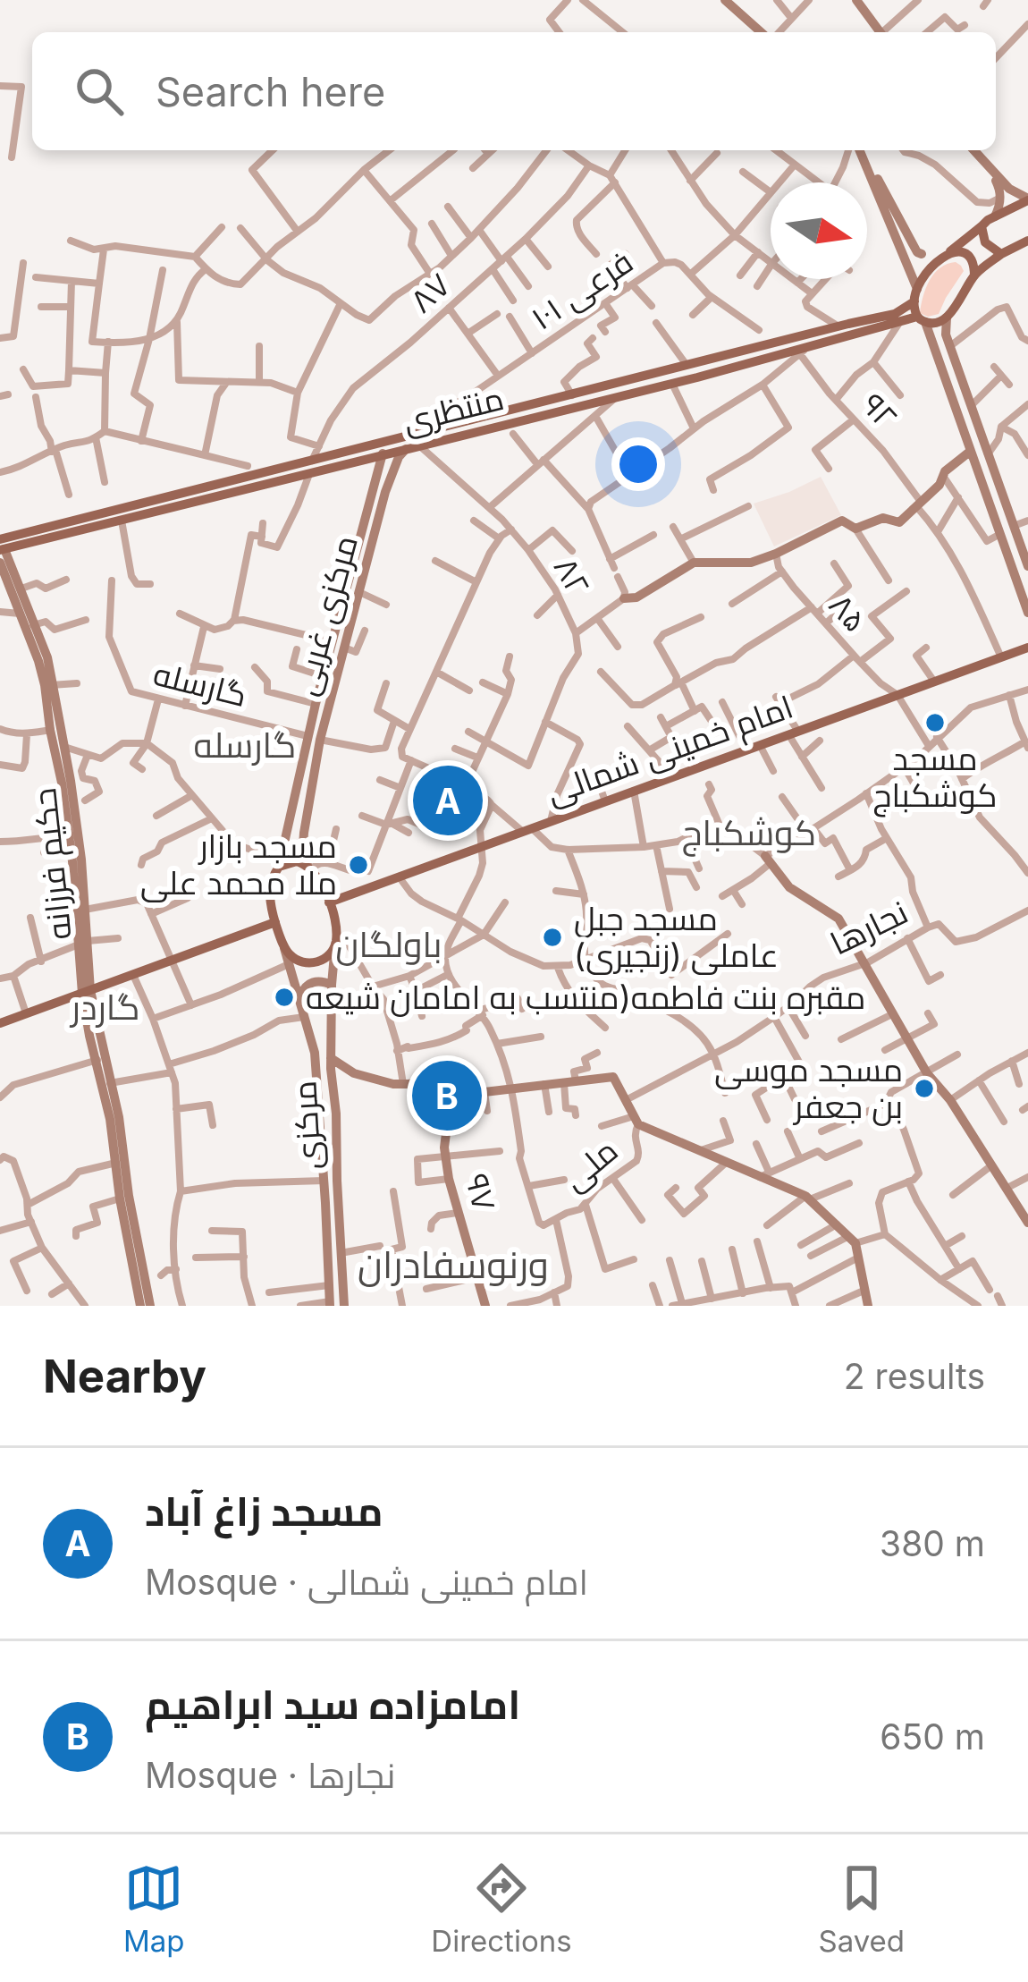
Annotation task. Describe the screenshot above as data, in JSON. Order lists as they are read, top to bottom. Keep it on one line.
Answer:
{"streets":{"main road":["منتظری","امام خمینی شمالی"],"street":["فرعی ۱۰۱","۸۷","۹۲","۸۲","۸۵","مرکزی غربی","گارسله","حکیم فرزانه","نجارها","مرکزی","ملی","۹۷"]},"crossings":[["فرعی ۱۰۱","منتظری"],["۸۷","منتظری"],["منتظری","۹۲"],["منتظری","۸۲"],["منتظری","مرکزی غربی"],["منتظری","حکیم فرزانه"],["۹۲","امام خمینی شمالی"],["۸۵","امام خمینی شمالی"],["مرکزی غربی","گارسله"]],"districts":["گارسله","کوشکباج","باولگان","گاردر","ورنوسفادران"],"places":["مسجد کوشکباج","مسجد بازار ملا محمد علی","مسجد جبل عاملی (زنجیری)","مقبره بنت فاطمه(منتسب به امامان شیعه","مسجد موسی بن جعفر"],"north":"right","page":{"search":"Search here","pins":["A","B"],"heading":["Nearby","2 results"],"list":[{"mark":"A","name":"مسجد زاغ آباد","note":"Mosque · امام خمینی شمالی","value":"380 m"},{"mark":"B","name":"امامزاده سید ابراهیم","note":"Mosque · نجارها","value":"650 m"}],"nav":["Map","Directions","Saved"]}}
